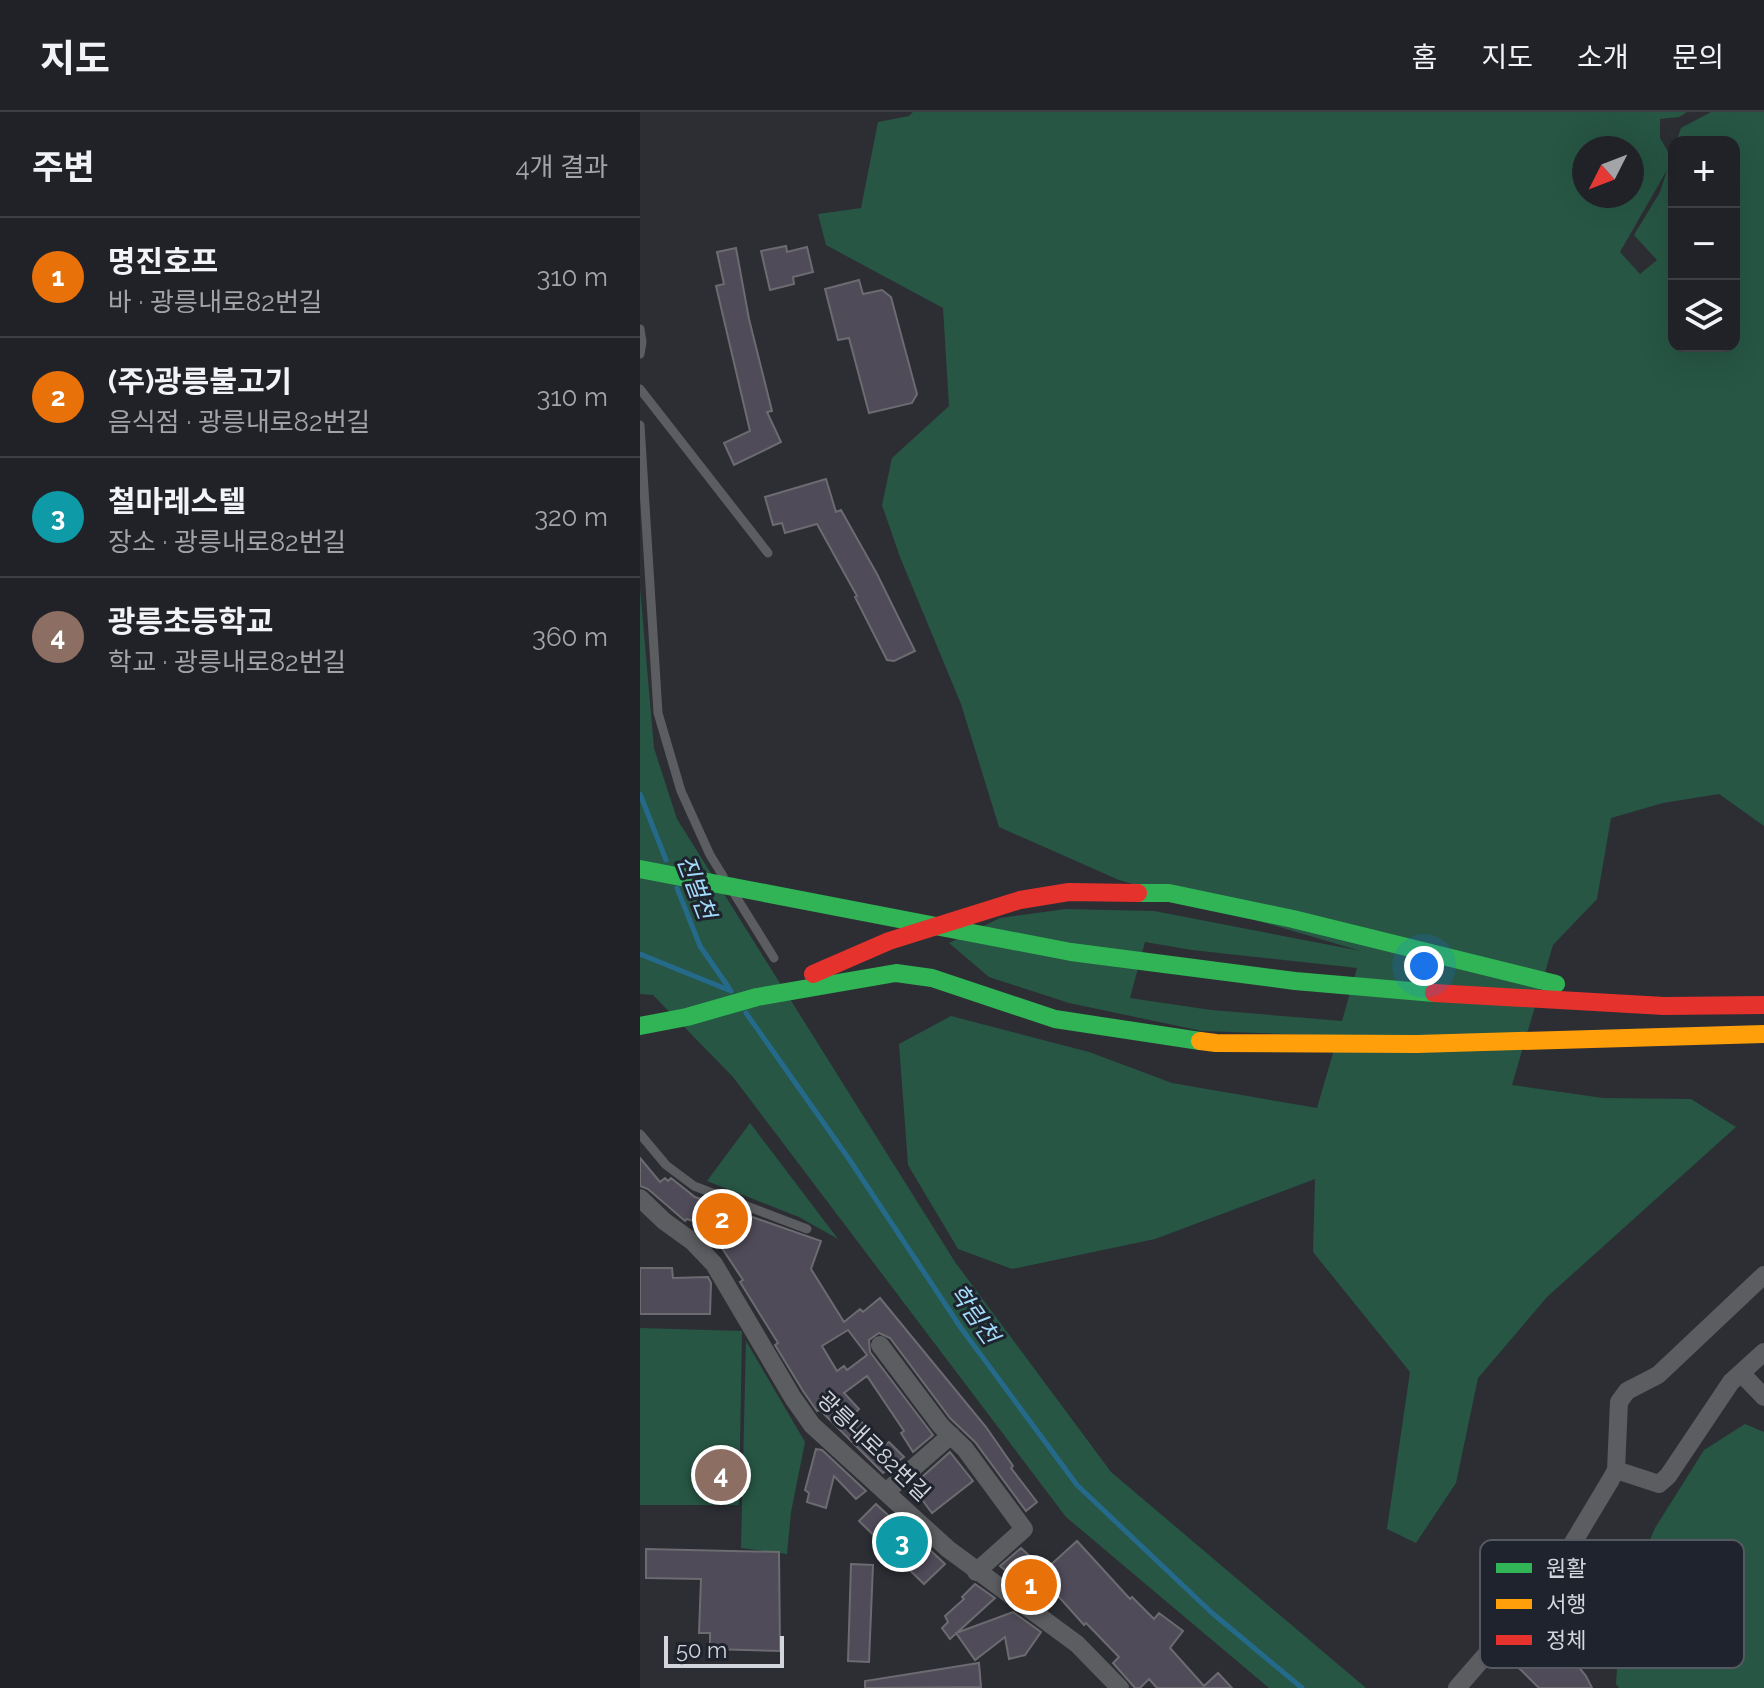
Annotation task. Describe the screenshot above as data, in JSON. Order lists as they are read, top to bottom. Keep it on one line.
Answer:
{"streets":{"street":["광릉내로82번길"]},"water":["진벌천","학림천"],"legend":["원활","서행","정체"],"scale_bar":"50 m","north":"bottom left","page":{"header":"지도","nav":["홈","지도","소개","문의"],"heading":["주변","4개 결과"],"map_buttons":["+","−"],"list":[{"mark":"1","name":"명진호프","note":"바 · 광릉내로82번길","value":"310 m"},{"mark":"2","name":"(주)광릉불고기","note":"음식점 · 광릉내로82번길","value":"310 m"},{"mark":"3","name":"철마레스텔","note":"장소 · 광릉내로82번길","value":"320 m"},{"mark":"4","name":"광릉초등학교","note":"학교 · 광릉내로82번길","value":"360 m"}],"pins":["2","4","3","1"],"scale":"50 m"}}
